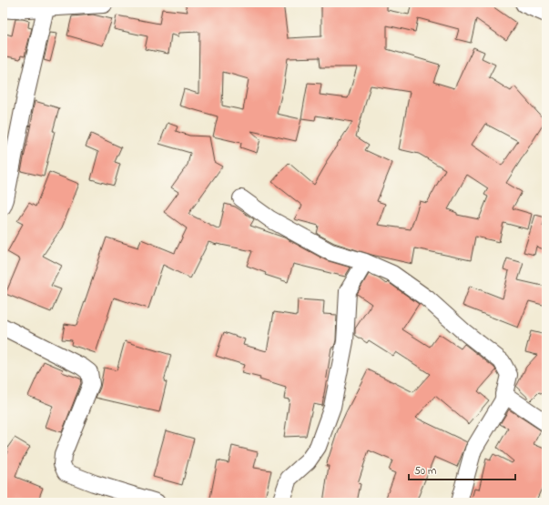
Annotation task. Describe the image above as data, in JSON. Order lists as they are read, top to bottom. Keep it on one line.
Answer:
{"scale_bar":"50 m"}
